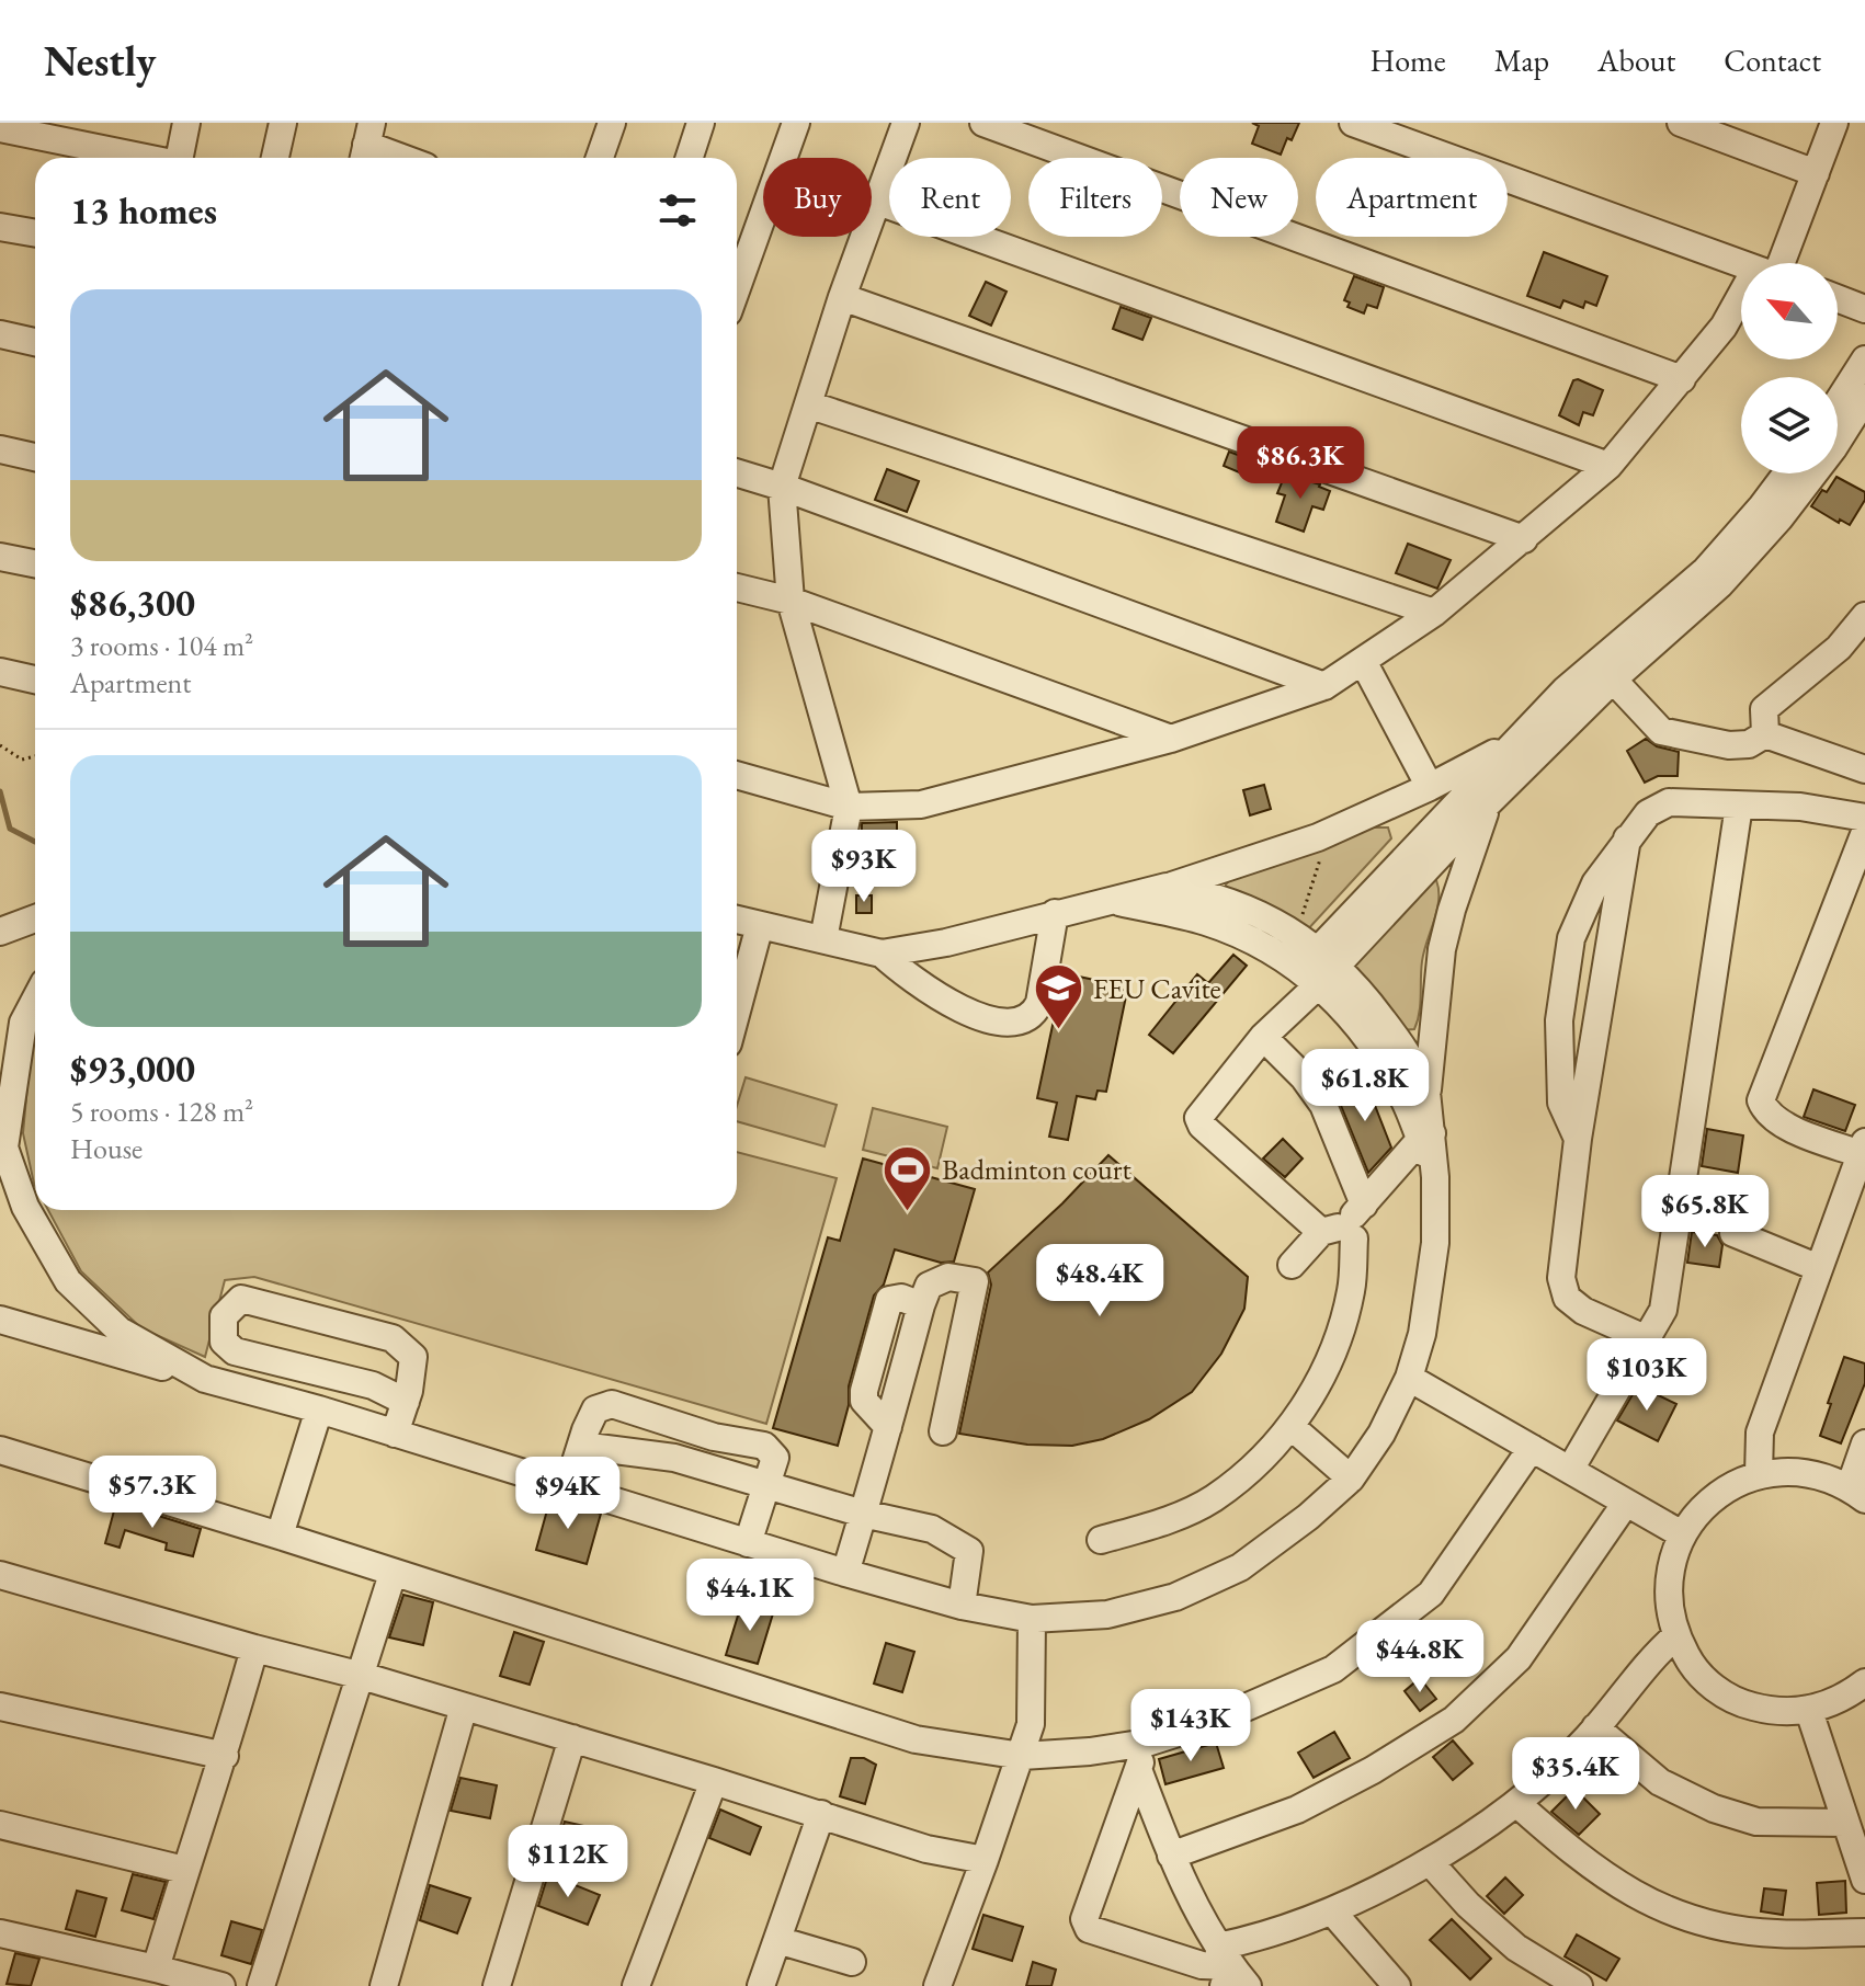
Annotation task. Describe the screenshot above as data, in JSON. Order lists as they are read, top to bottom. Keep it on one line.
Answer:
{"places":{"school or university":["FEU Cavite"],"sports":["Badminton court"]},"north":"top left","page":{"header":"Nestly","nav":["Home","Map","About","Contact"],"chip":["Buy","Rent","Filters","New","Apartment"],"heading":"13 homes","list":[{"name":"$86,300","note":"3 rooms · 104 m² · Apartment"},{"name":"$93,000","note":"5 rooms · 128 m² · House"}],"price":["$86.3K","$93K","$61.8K","$65.8K","$48.4K","$103K","$57.3K","$94K","$44.1K","$44.8K","$143K","$35.4K","$112K"]}}
